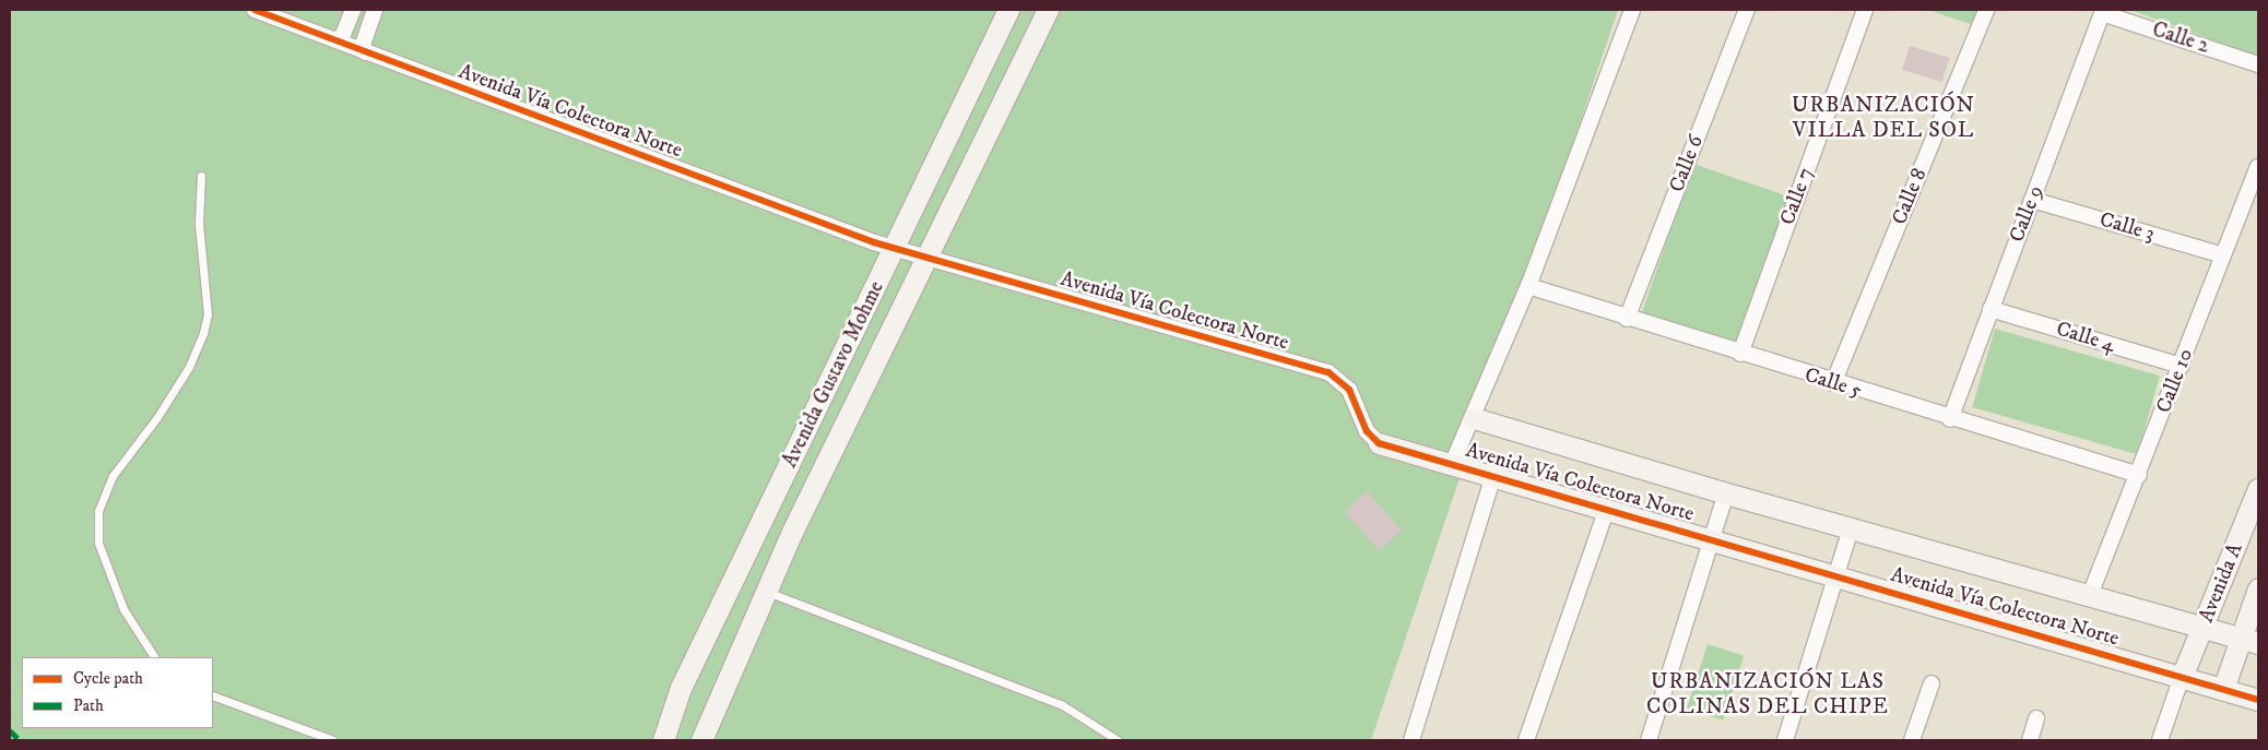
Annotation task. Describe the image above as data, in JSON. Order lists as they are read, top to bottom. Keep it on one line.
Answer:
{"streets":{"street":["Calle 2","Avenida Vía Colectora Norte","Calle 6","Calle 7","Calle 8","Calle 9","Calle 3","Calle 4","Avenida Gustavo Mohme","Calle 10","Calle 5","Avenida A"]},"crossings":[["Calle 2","Calle 9"],["Avenida Vía Colectora Norte","Avenida Gustavo Mohme"],["Avenida Vía Colectora Norte","Calle 10"],["Avenida Vía Colectora Norte","Avenida A"],["Calle 6","Calle 5"],["Calle 7","Calle 5"],["Calle 8","Calle 5"],["Calle 9","Calle 3"],["Calle 9","Calle 4"],["Calle 9","Calle 5"],["Calle 3","Calle 10"],["Calle 4","Calle 10"],["Calle 10","Calle 5"]],"districts":["URBANIZACIÓN VILLA DEL SOL","URBANIZACIÓN LAS COLINAS DEL CHIPE"],"legend":["Cycle path","Path"]}
